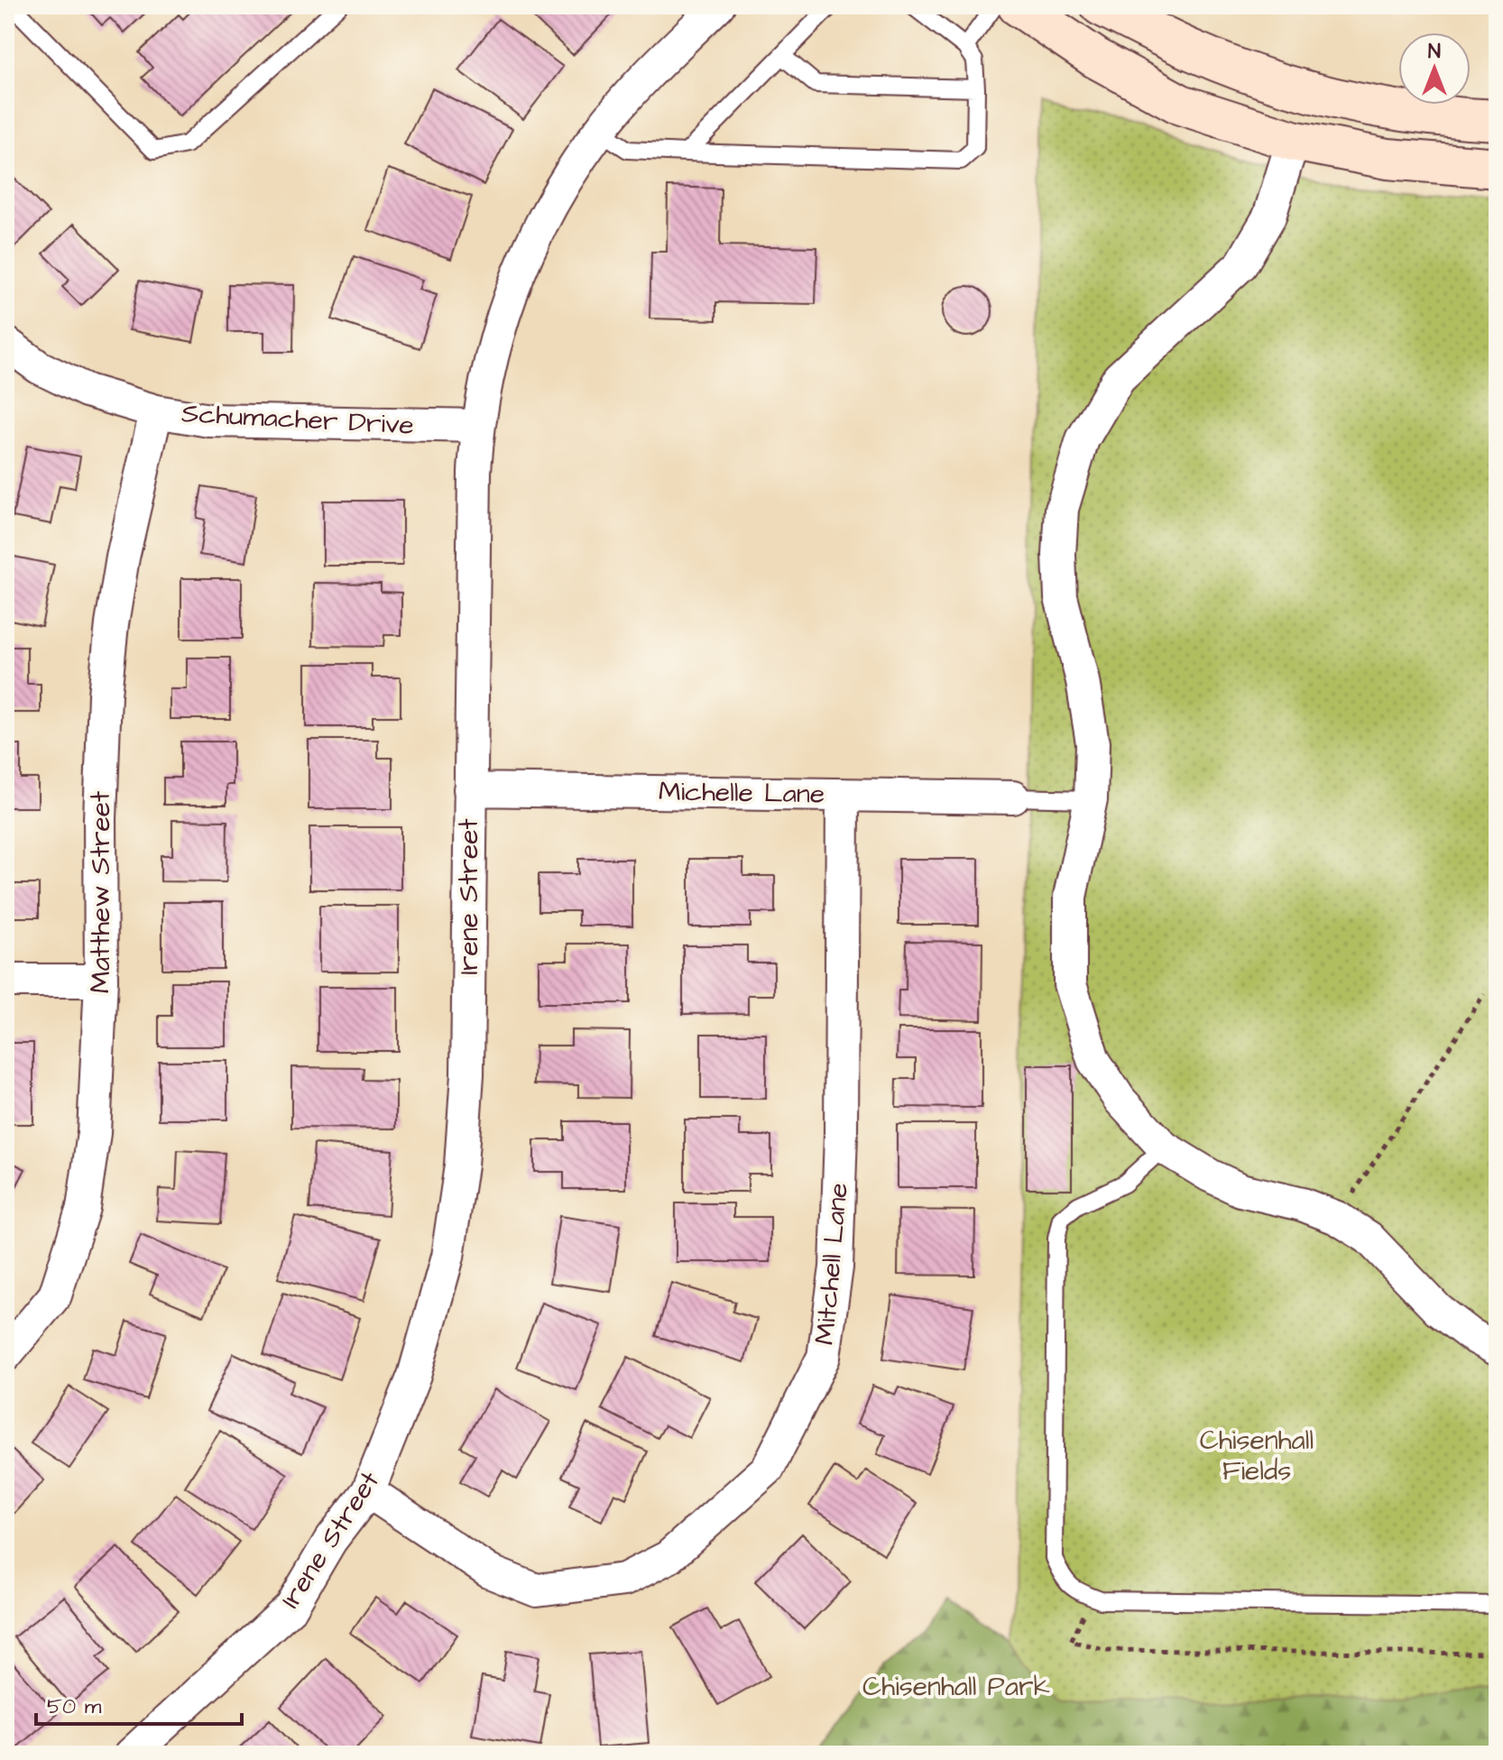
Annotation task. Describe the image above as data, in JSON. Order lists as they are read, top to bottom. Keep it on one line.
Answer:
{"streets":{"street":["Schumacher Drive","Michelle Lane","Matthew Street","Irene Street","Mitchell Lane"]},"crossings":[["Schumacher Drive","Matthew Street"],["Schumacher Drive","Irene Street"],["Michelle Lane","Irene Street"],["Michelle Lane","Mitchell Lane"],["Irene Street","Mitchell Lane"]],"parks":["Chisenhall Fields","Chisenhall Park"],"scale_bar":"50 m","north":"top"}
